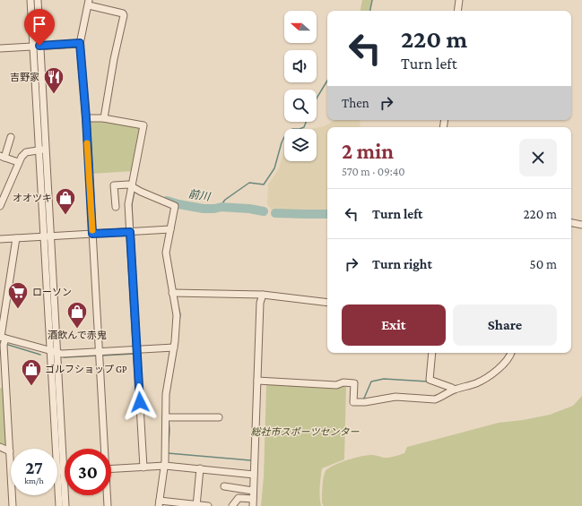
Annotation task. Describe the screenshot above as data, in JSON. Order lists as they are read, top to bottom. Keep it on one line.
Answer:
{"water":["前川"],"parks":["総社市スポーツセンター"],"places":{"restaurant":["吉野家"],"shop":["オオツキ","酒飲んで赤鬼","ゴルフショップ GP"],"supermarket":["ローソン"]},"north":"left","page":{"turn":["220 m","Turn left"],"then":"Then","heading":["2 min","570 m · 09:40"],"list":[{"name":"Turn left","value":"220 m"},{"name":"Turn right","value":"50 m"}],"buttons":["Exit","Share"],"speed":"27 km/h","limit":"30"}}
